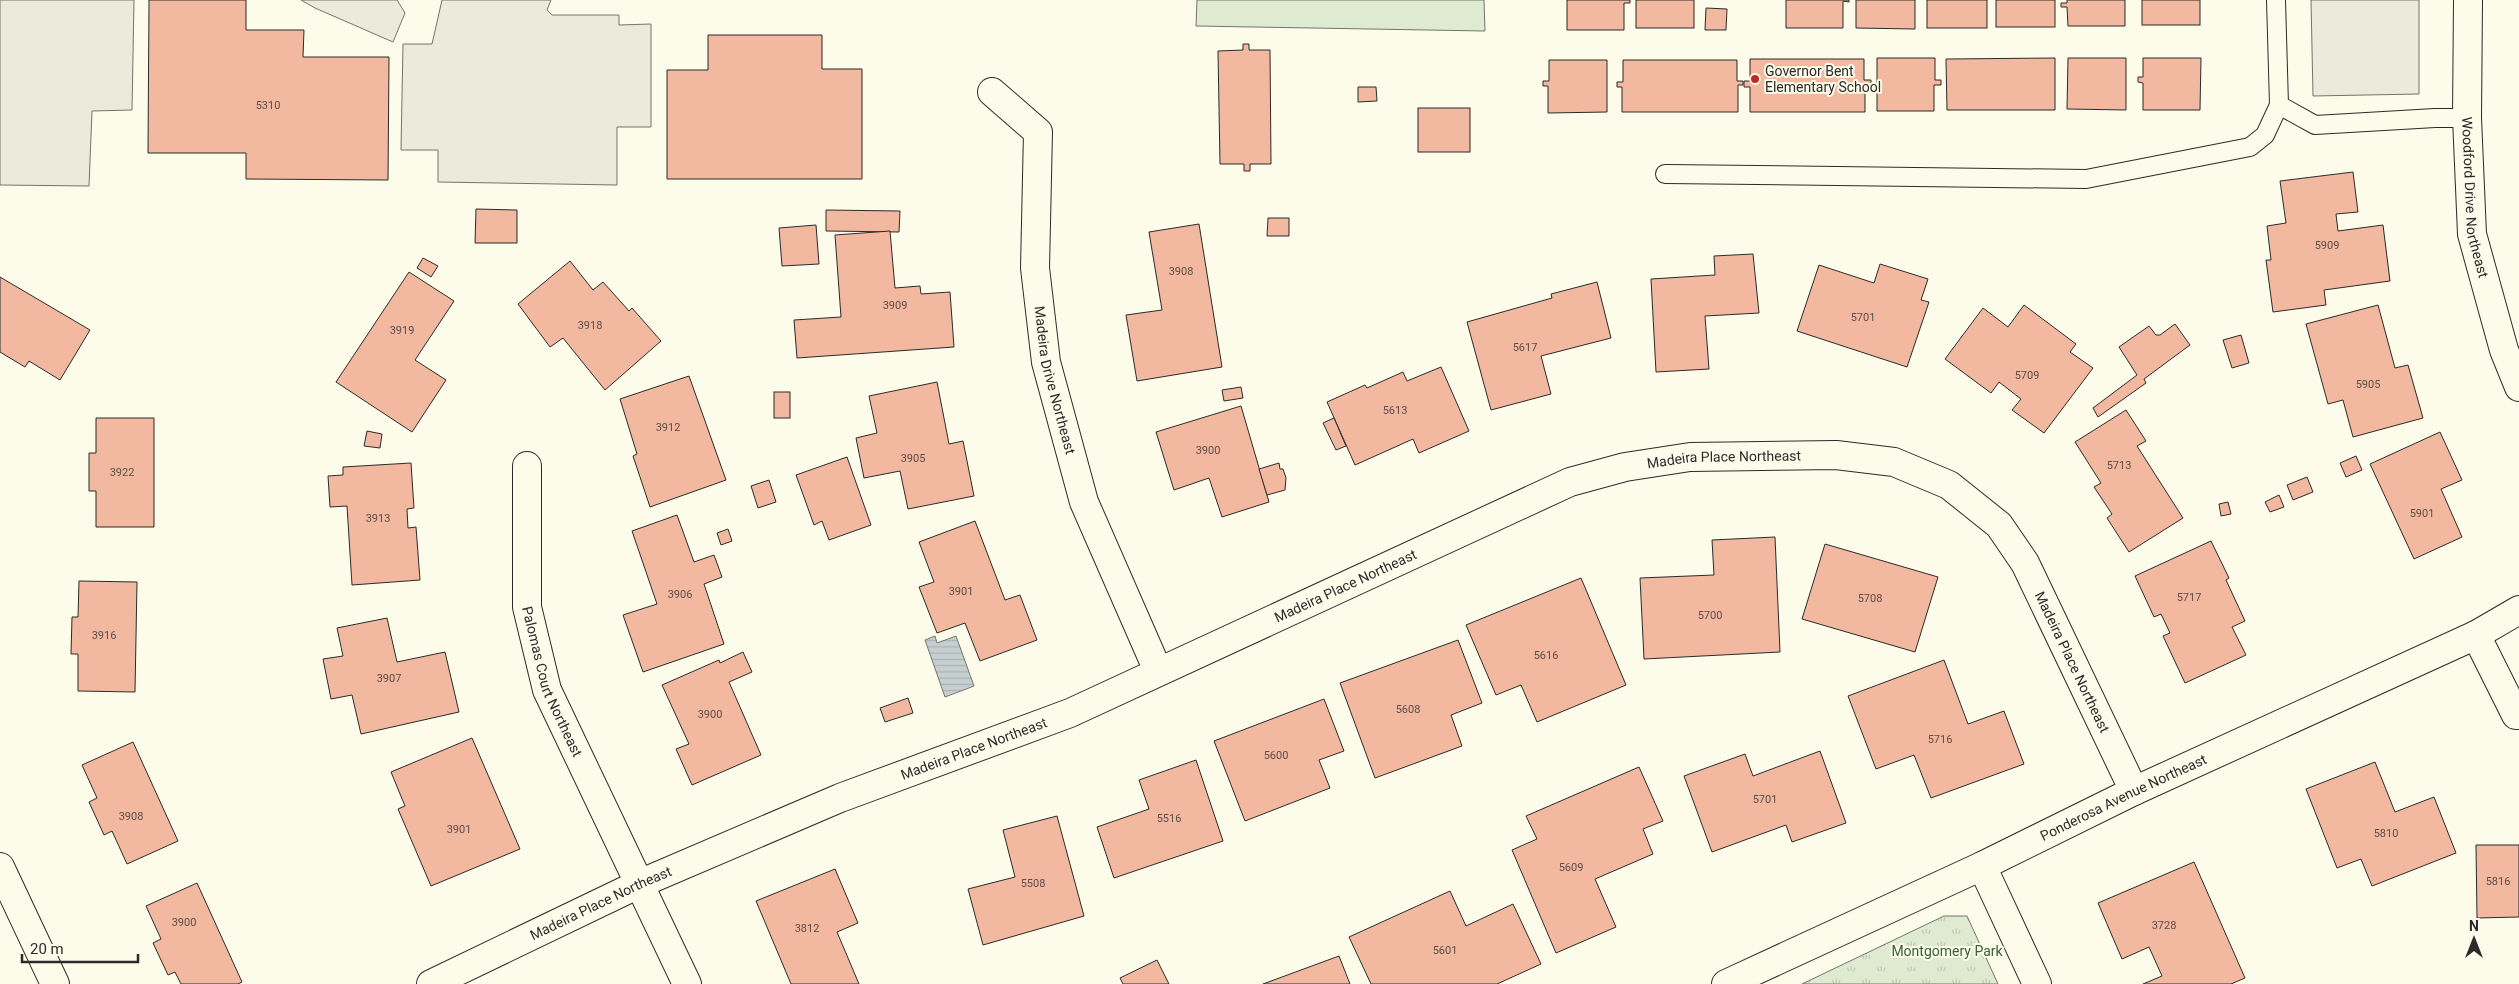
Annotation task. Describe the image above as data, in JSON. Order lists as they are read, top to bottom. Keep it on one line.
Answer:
{"streets":{"street":["Woodford Drive Northeast","Madeira Drive Northeast","Madeira Place Northeast","Palomas Court Northeast","Ponderosa Avenue Northeast"]},"crossings":[["Madeira Drive Northeast","Madeira Place Northeast"],["Madeira Place Northeast","Palomas Court Northeast"],["Madeira Place Northeast","Ponderosa Avenue Northeast"]],"parks":["Montgomery Park"],"places":["Governor Bent Elementary School"],"house_numbers":["5310","5909","3908","3909","5701","3918","3919","5617","5709","5905","5613","3912","3900","3905","5713","3922","5901","3913","3901","3906","5717","5708","5700","3916","5616","3907","5608","3900","5716","5600","5701","3908","5516","3901","5810","5609","5816","5508","3900","3728","3812","5601"],"scale_bar":"20 m","north":"top"}
